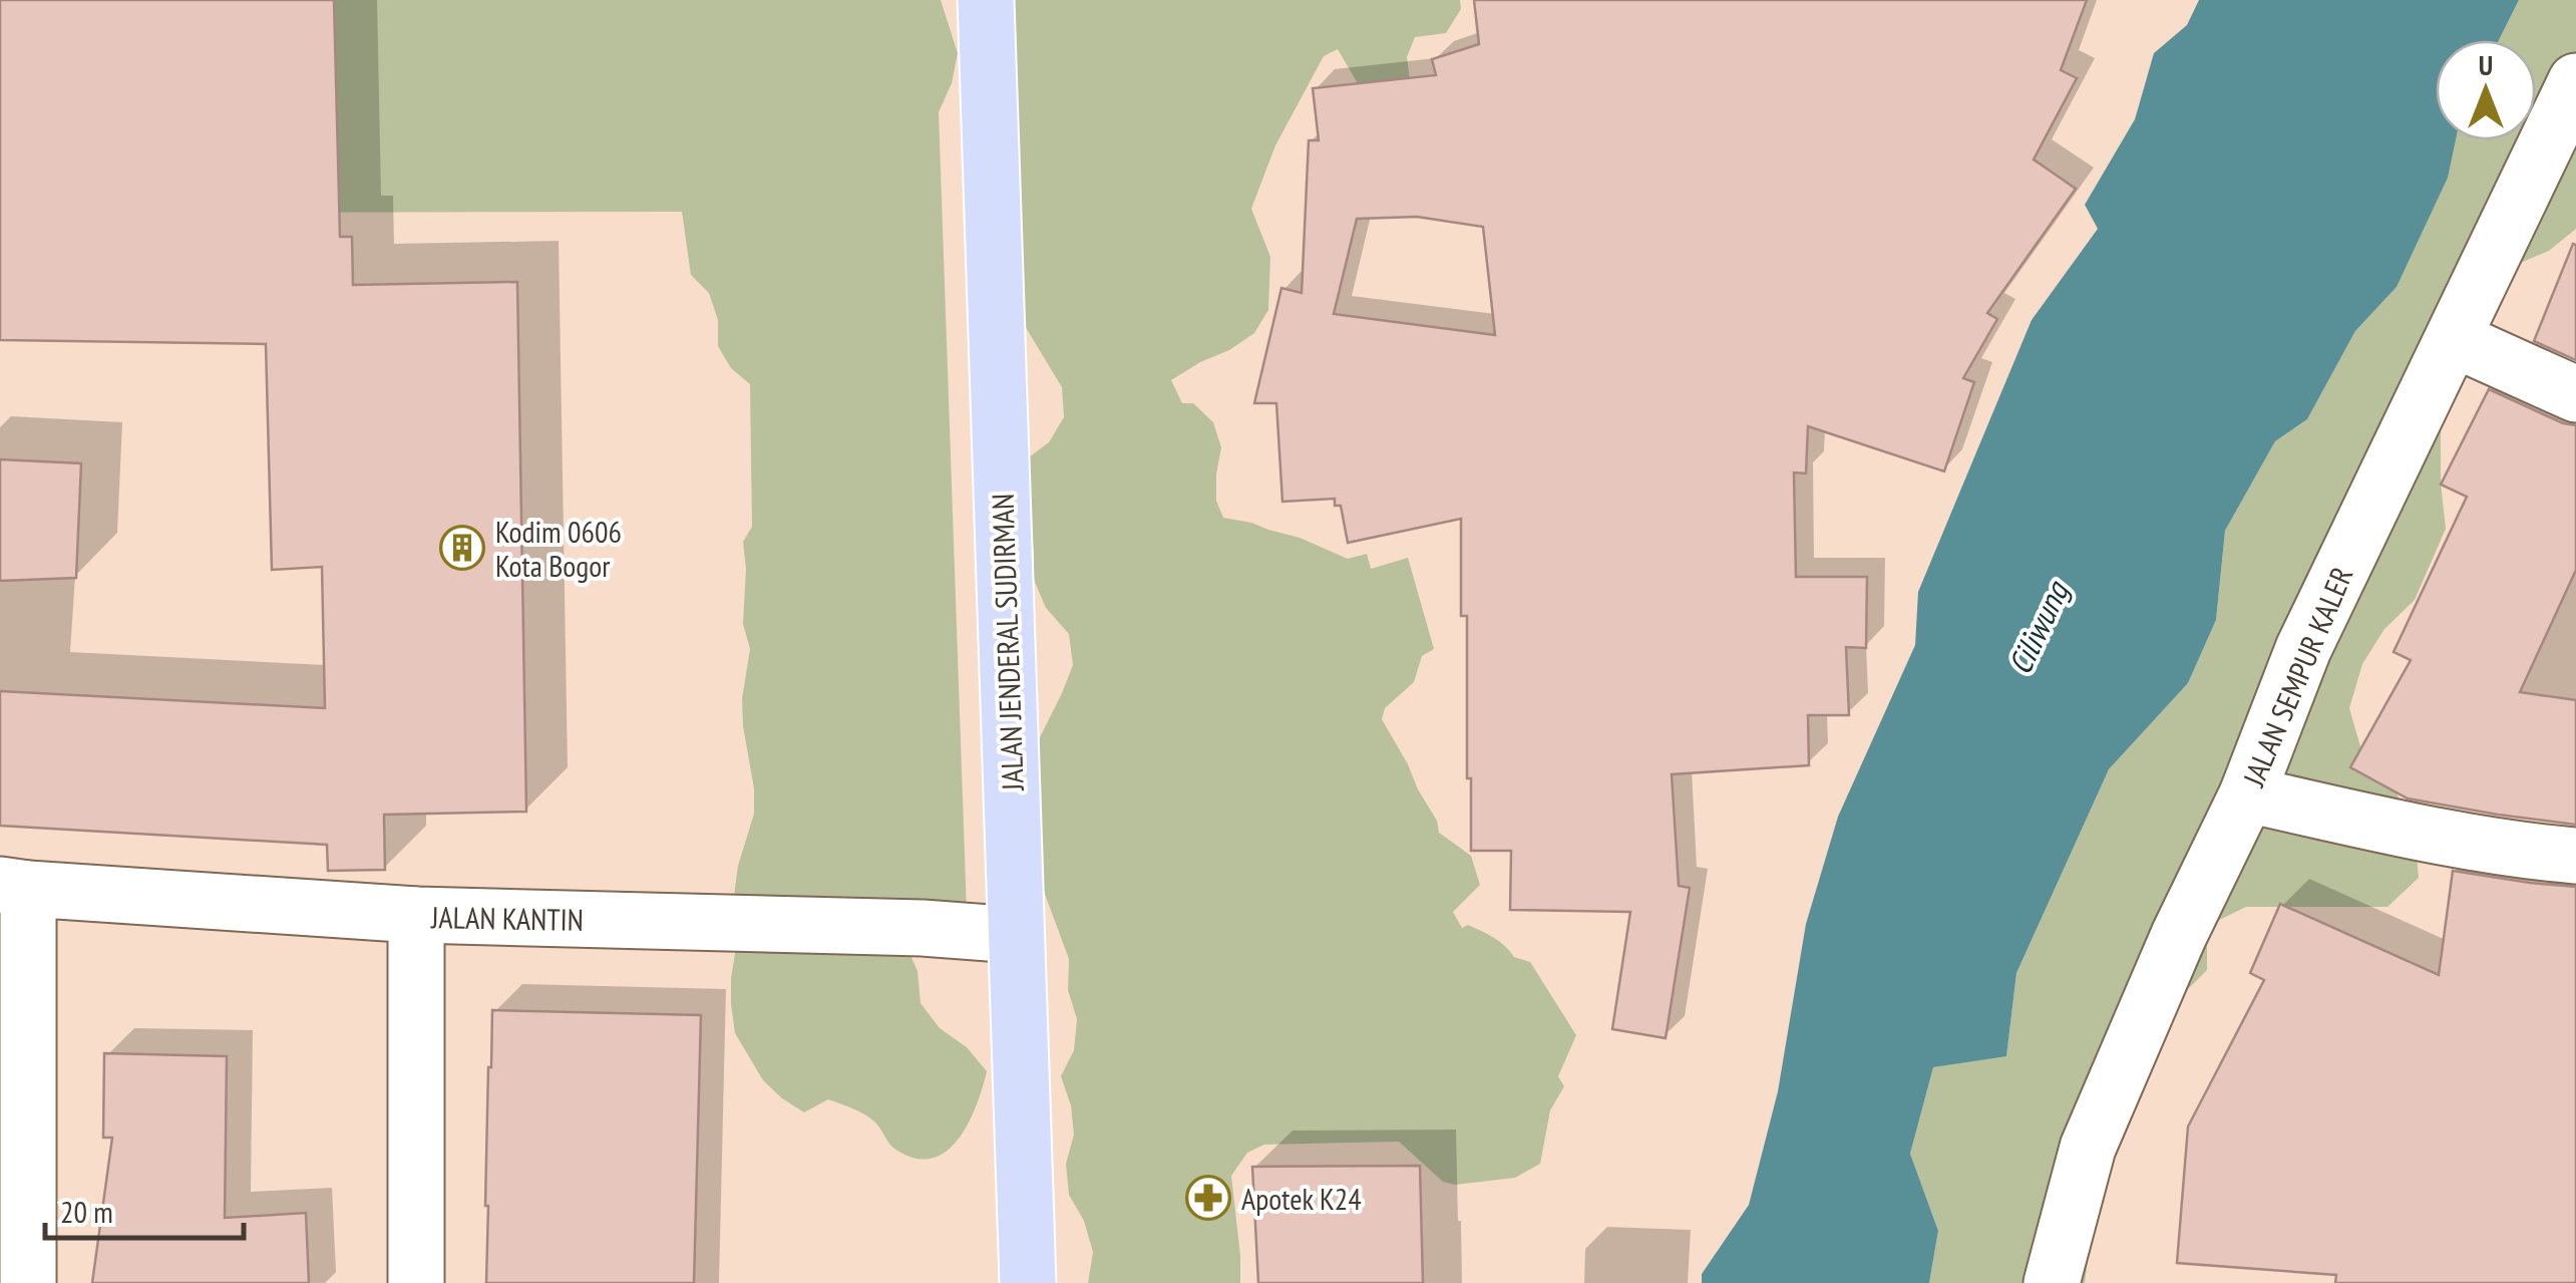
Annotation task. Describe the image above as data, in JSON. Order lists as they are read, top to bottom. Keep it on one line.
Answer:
{"streets":{"main road":["JALAN JENDERAL SUDIRMAN"],"street":["JALAN SEMPUR KALER","JALAN KANTIN"]},"crossings":[["JALAN JENDERAL SUDIRMAN","JALAN KANTIN"]],"water":["Ciliwung"],"places":{"building":["Kodim 0606 Kota Bogor"],"pharmacy":["Apotek K24"]},"scale_bar":"20 m","north":"top"}
